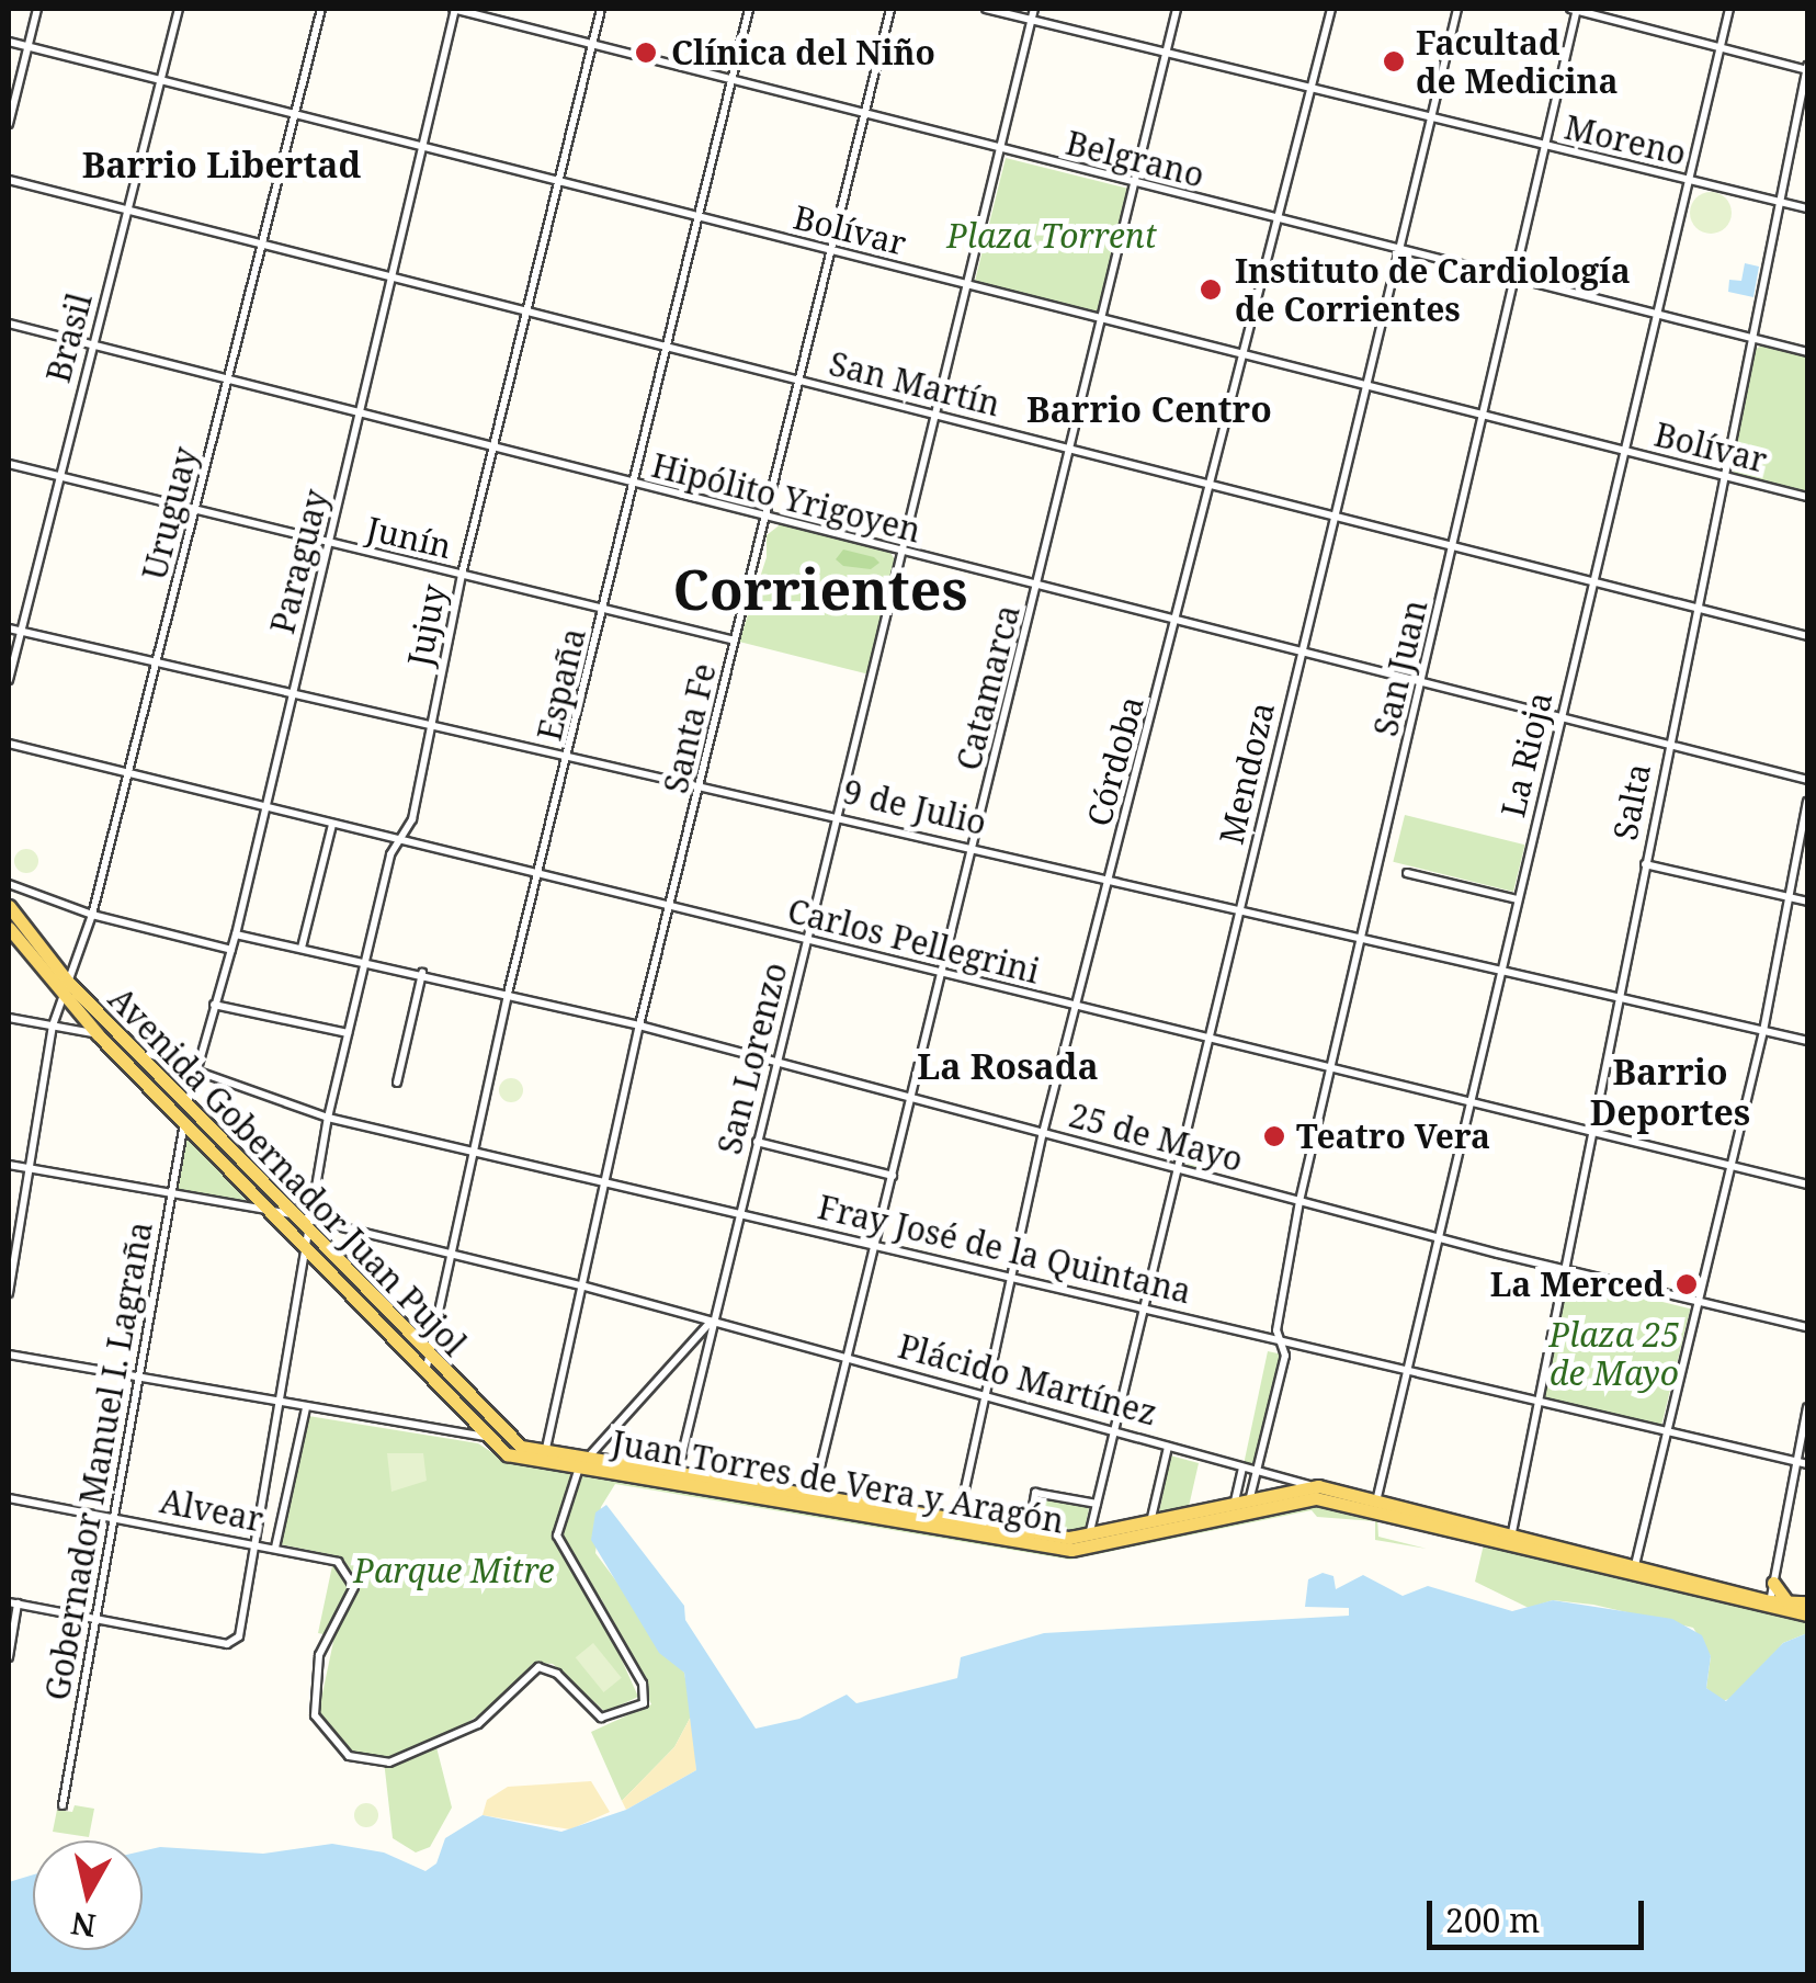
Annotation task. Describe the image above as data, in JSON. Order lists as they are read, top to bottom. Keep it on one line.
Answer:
{"streets":{"main road":["Avenida Gobernador Juan Pujol","Plácido Martínez","Juan Torres de Vera y Aragón"],"street":["Moreno","Belgrano","Bolívar","Brasil","San Martín","Hipólito Yrigoyen","Uruguay","Junín","Paraguay","Jujuy","San Juan","España","Catamarca","Santa Fe","La Rioja","Córdoba","Mendoza","Salta","9 de Julio","Carlos Pellegrini","San Lorenzo","25 de Mayo","Fray José de la Quintana","Gobernador Manuel I. Lagraña","Alvear"]},"crossings":[["Moreno","San Juan"],["Moreno","Catamarca"],["Moreno","La Rioja"],["Moreno","Córdoba"],["Moreno","Mendoza"],["Moreno","Salta"],["Moreno","San Lorenzo"],["Belgrano","Paraguay"],["Belgrano","Jujuy"],["Belgrano","San Juan"],["Belgrano","España"],["Belgrano","Catamarca"],["Belgrano","Santa Fe"],["Belgrano","La Rioja"],["Belgrano","Córdoba"],["Belgrano","Mendoza"],["Belgrano","Salta"],["Belgrano","San Lorenzo"],["Bolívar","Brasil"],["Bolívar","Uruguay"],["Bolívar","Paraguay"],["Bolívar","Jujuy"],["Bolívar","San Juan"],["Bolívar","España"],["Bolívar","Catamarca"],["Bolívar","Santa Fe"],["Bolívar","La Rioja"],["Bolívar","Córdoba"],["Bolívar","Mendoza"],["Bolívar","Salta"],["Bolívar","San Lorenzo"],["Brasil","San Martín"],["Brasil","Hipólito Yrigoyen"],["Brasil","Junín"],["Brasil","9 de Julio"],["San Martín","Uruguay"],["San Martín","Paraguay"],["San Martín","Jujuy"],["San Martín","San Juan"],["San Martín","España"],["San Martín","Catamarca"],["San Martín","Santa Fe"],["San Martín","La Rioja"],["San Martín","Córdoba"],["San Martín","Mendoza"],["San Martín","Salta"],["San Martín","San Lorenzo"],["Hipólito Yrigoyen","Uruguay"],["Hipólito Yrigoyen","Paraguay"],["Hipólito Yrigoyen","Jujuy"],["Hipólito Yrigoyen","San Juan"],["Hipólito Yrigoyen","España"],["Hipólito Yrigoyen","Catamarca"],["Hipólito Yrigoyen","Santa Fe"],["Hipólito Yrigoyen","La Rioja"],["Hipólito Yrigoyen","Córdoba"],["Hipólito Yrigoyen","Mendoza"],["Hipólito Yrigoyen","Salta"],["Hipólito Yrigoyen","San Lorenzo"],["Uruguay","Junín"],["Uruguay","9 de Julio"],["Uruguay","Carlos Pellegrini"],["Uruguay","Avenida Gobernador Juan Pujol"],["Junín","Paraguay"],["Junín","Jujuy"],["Junín","España"],["Junín","Santa Fe"],["Paraguay","9 de Julio"],["Paraguay","Carlos Pellegrini"],["Paraguay","25 de Mayo"],["Paraguay","Avenida Gobernador Juan Pujol"],["Paraguay","Fray José de la Quintana"],["Paraguay","Gobernador Manuel I. Lagraña"],["Jujuy","9 de Julio"],["Jujuy","Carlos Pellegrini"],["Jujuy","25 de Mayo"],["Jujuy","Avenida Gobernador Juan Pujol"],["Jujuy","Fray José de la Quintana"],["Jujuy","Plácido Martínez"],["Jujuy","Gobernador Manuel I. Lagraña"],["Jujuy","Alvear"],["San Juan","9 de Julio"],["San Juan","Carlos Pellegrini"],["San Juan","25 de Mayo"],["San Juan","Fray José de la Quintana"],["San Juan","Plácido Martínez"],["San Juan","Juan Torres de Vera y Aragón"],["España","9 de Julio"],["España","Carlos Pellegrini"],["España","25 de Mayo"],["España","Avenida Gobernador Juan Pujol"],["España","Fray José de la Quintana"],["España","Plácido Martínez"],["Catamarca","9 de Julio"],["Catamarca","Carlos Pellegrini"],["Catamarca","25 de Mayo"],["Catamarca","Fray José de la Quintana"],["Catamarca","Plácido Martínez"],["Catamarca","Juan Torres de Vera y Aragón"],["Santa Fe","9 de Julio"],["Santa Fe","Carlos Pellegrini"],["Santa Fe","25 de Mayo"],["Santa Fe","Avenida Gobernador Juan Pujol"],["Santa Fe","Fray José de la Quintana"],["Santa Fe","Plácido Martínez"],["Santa Fe","Juan Torres de Vera y Aragón"],["La Rioja","9 de Julio"],["La Rioja","Carlos Pellegrini"],["La Rioja","25 de Mayo"],["La Rioja","Fray José de la Quintana"],["La Rioja","Plácido Martínez"],["Córdoba","9 de Julio"],["Córdoba","Carlos Pellegrini"],["Córdoba","25 de Mayo"],["Córdoba","Fray José de la Quintana"],["Córdoba","Plácido Martínez"],["Córdoba","Juan Torres de Vera y Aragón"],["Mendoza","9 de Julio"],["Mendoza","Carlos Pellegrini"],["Mendoza","25 de Mayo"],["Mendoza","Fray José de la Quintana"],["Mendoza","Plácido Martínez"],["Mendoza","Juan Torres de Vera y Aragón"],["Salta","9 de Julio"],["Salta","Carlos Pellegrini"],["Salta","25 de Mayo"],["Salta","Fray José de la Quintana"],["Salta","Plácido Martínez"],["9 de Julio","San Lorenzo"],["Carlos Pellegrini","San Lorenzo"],["San Lorenzo","25 de Mayo"],["San Lorenzo","Fray José de la Quintana"],["San Lorenzo","Plácido Martínez"],["San Lorenzo","Juan Torres de Vera y Aragón"],["Avenida Gobernador Juan Pujol","Plácido Martínez"],["Avenida Gobernador Juan Pujol","Gobernador Manuel I. Lagraña"],["Avenida Gobernador Juan Pujol","Juan Torres de Vera y Aragón"],["Plácido Martínez","Juan Torres de Vera y Aragón"],["Gobernador Manuel I. Lagraña","Alvear"],["Juan Torres de Vera y Aragón","Alvear"]],"districts":["Barrio Libertad","Barrio Centro","Corrientes","La Rosada","Barrio Deportes"],"parks":["Plaza Torrent","Plaza 25 de Mayo","Parque Mitre"],"places":["Clínica del Niño","Facultad de Medicina","Instituto de Cardiología de Corrientes","Teatro Vera","La Merced"],"scale_bar":"200 m","north":"bottom"}
